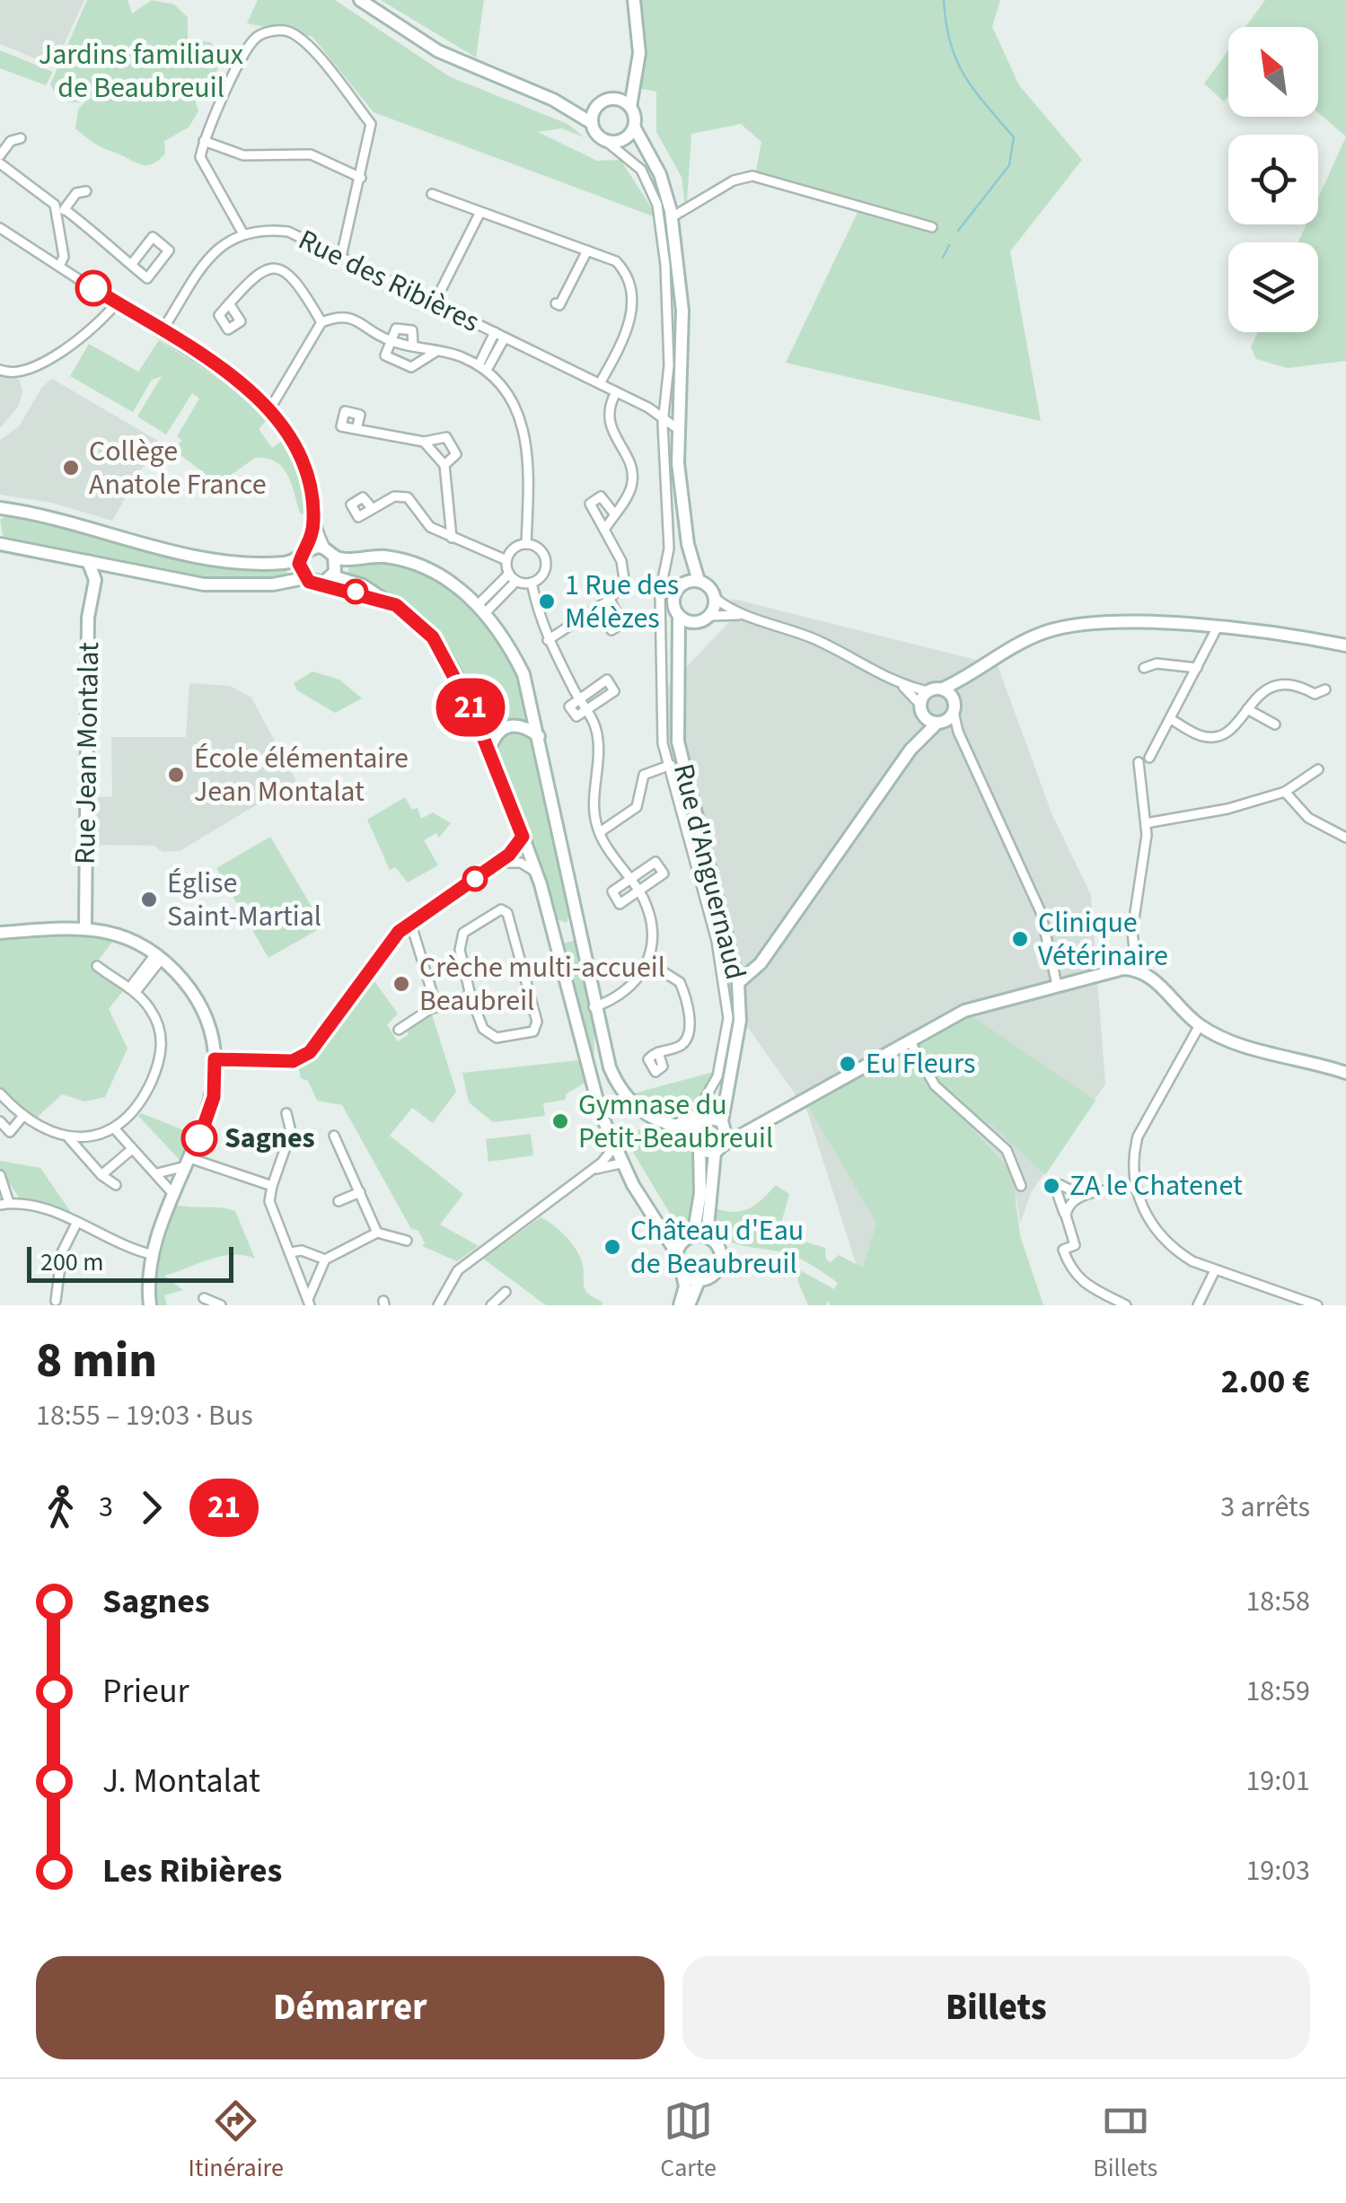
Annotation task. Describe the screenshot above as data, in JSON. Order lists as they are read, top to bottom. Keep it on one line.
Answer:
{"streets":{"main road":["Rue Jean Montalat","Rue d'Anguernaud"],"street":["Rue des Ribières"]},"crossings":[["Rue des Ribières","Rue d'Anguernaud"]],"parks":["Jardins familiaux de Beaubreuil"],"places":["Collège Anatole France","1 Rue des Mélèzes","École élémentaire Jean Montalat","Église Saint-Martial","Clinique Vétérinaire","Crèche multi-accueil Beaubreil","Eu Fleurs","Gymnase du Petit-Beaubreuil","Sagnes","ZA le Chatenet","Château d'Eau de Beaubreuil"],"lines":["bus line 21"],"scale_bar":"200 m","north":"top left","page":{"on_map":"21","scale":"200 m","heading":["8 min","18:55 – 19:03 · Bus","2.00 €"],"legs":["3","21","3 arrêts"],"list":[{"name":"Sagnes","value":"18:58"},{"name":"Prieur","value":"18:59"},{"name":"J. Montalat","value":"19:01"},{"name":"Les Ribières","value":"19:03"}],"buttons":["Démarrer","Billets"],"tabs":["Itinéraire","Carte","Billets"]}}
